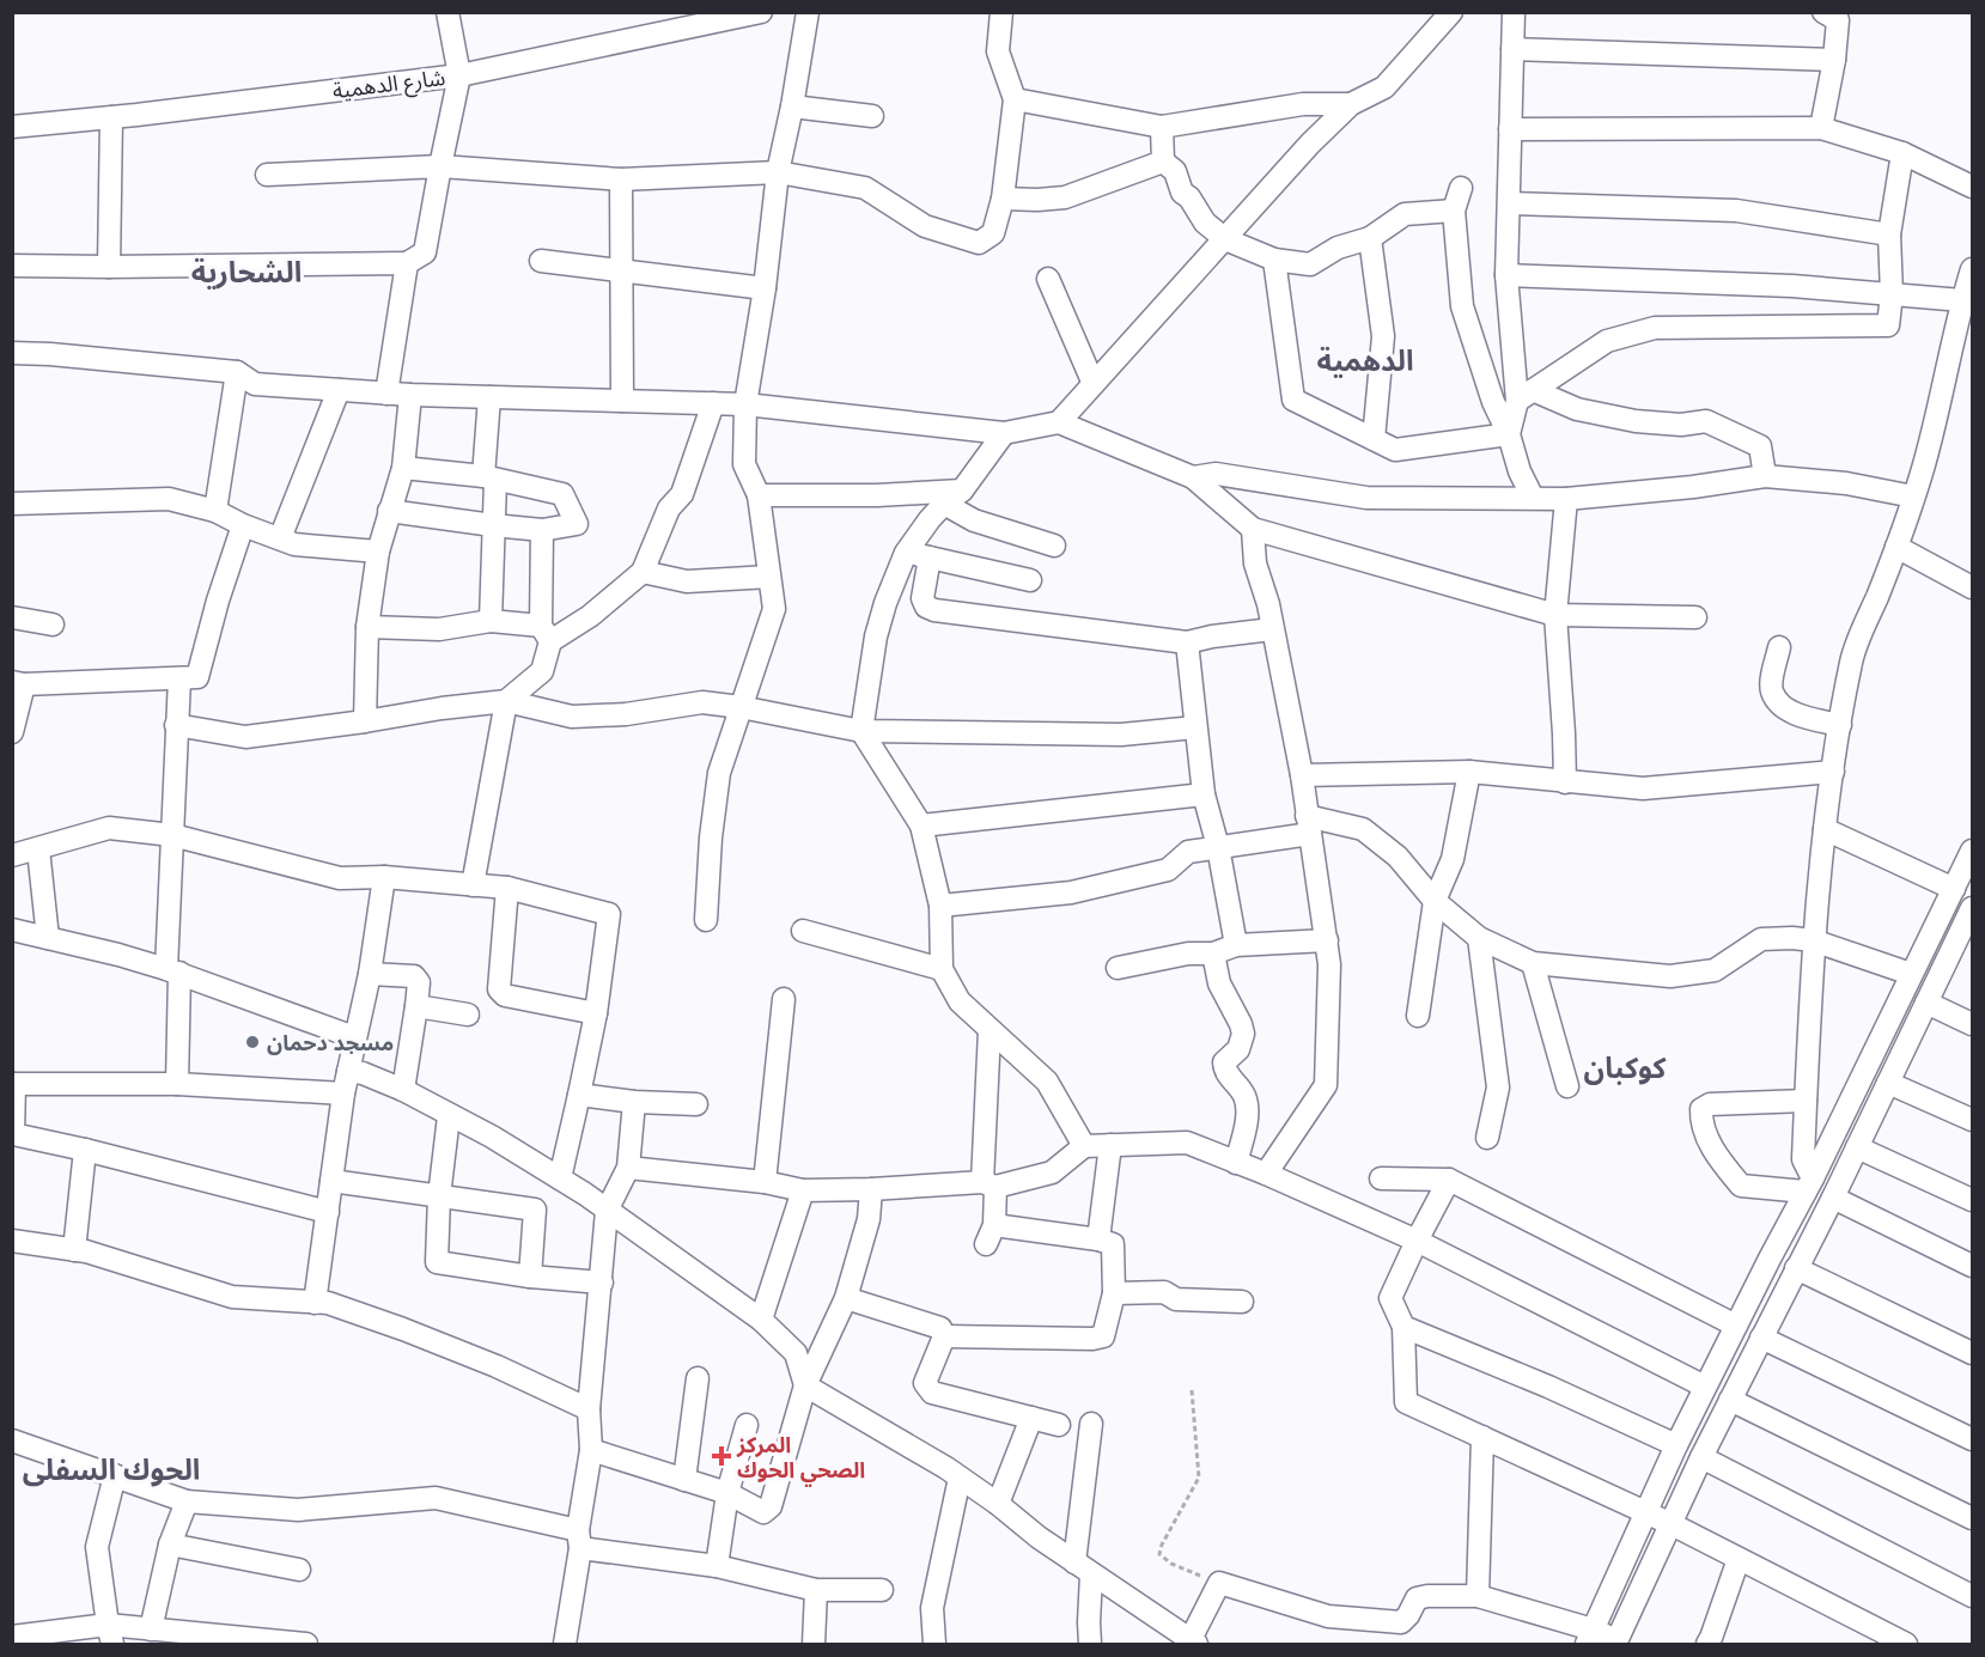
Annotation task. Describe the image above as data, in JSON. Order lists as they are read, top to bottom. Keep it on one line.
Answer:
{"streets":{"street":["شارع الدهمية"]},"districts":["الشحارية","الدهمية","كوكبان","الحوك السفلى"],"places":{"other":["مسجد دحمان"],"health":["المركز الصحي الحوك"]}}
